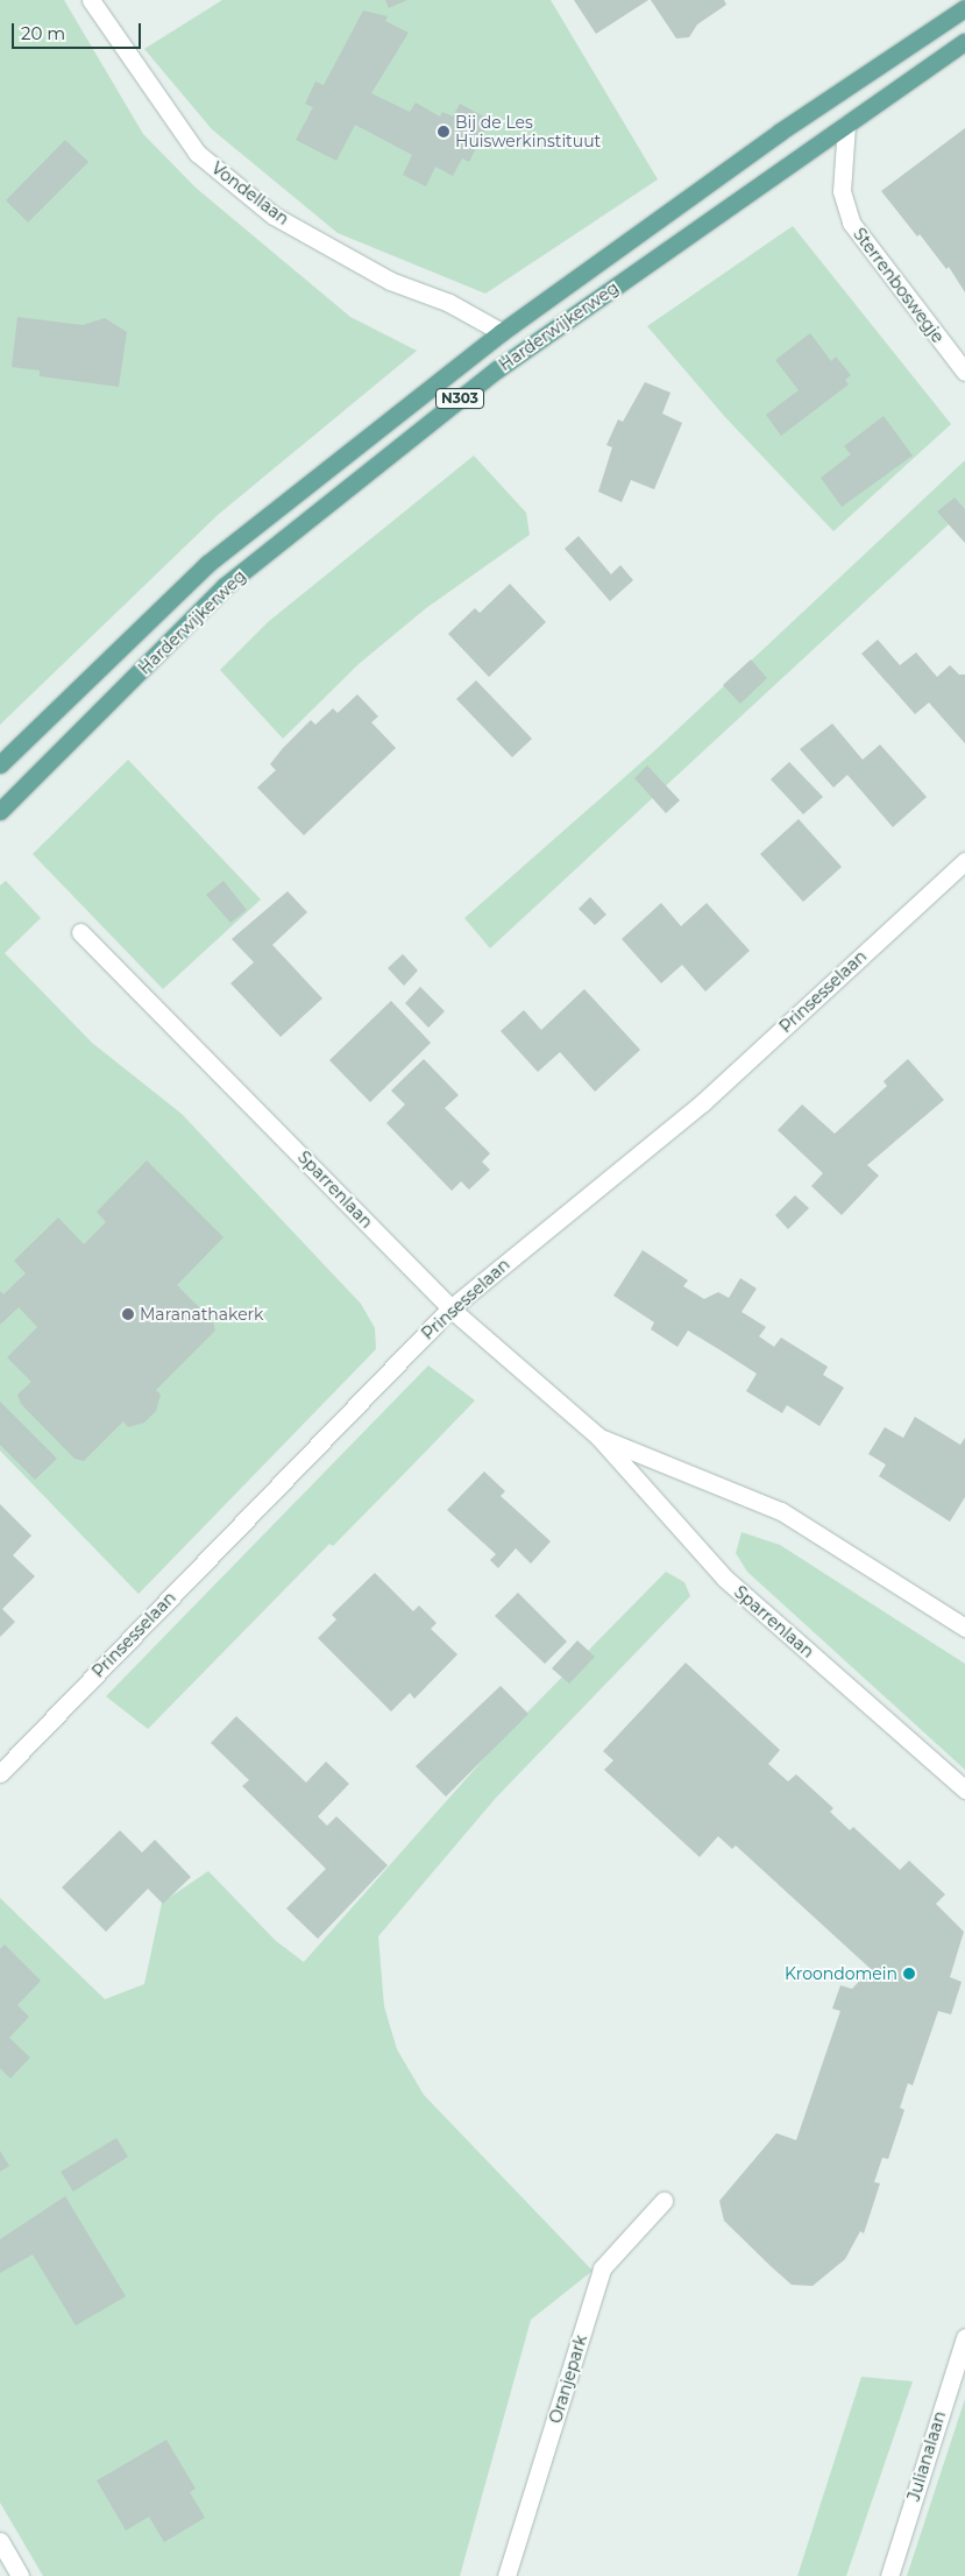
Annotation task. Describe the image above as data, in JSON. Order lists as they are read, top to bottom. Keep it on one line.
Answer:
{"streets":{"main road":["Harderwijkerweg","N303"],"street":["Vondellaan","Sterrenboswegje","Prinsesselaan","Sparrenlaan","Oranjepark","Julianalaan"]},"crossings":[["Vondellaan","Harderwijkerweg"],["Sterrenboswegje","Harderwijkerweg"],["Prinsesselaan","Sparrenlaan"]],"places":["Bij de Les Huiswerkinstituut","Maranathakerk","Kroondomein"],"scale_bar":"20 m"}
